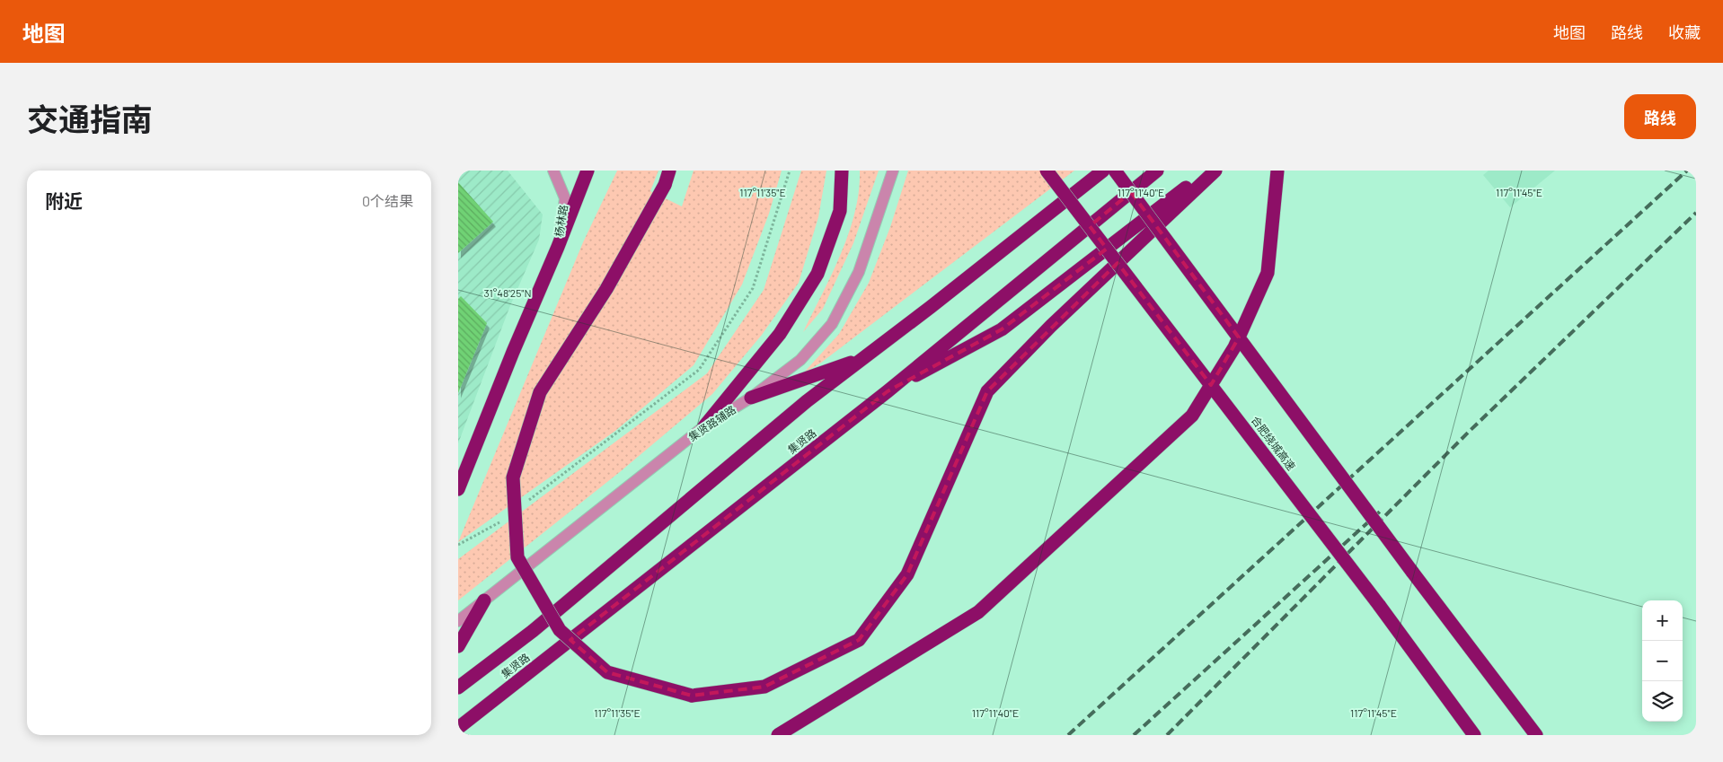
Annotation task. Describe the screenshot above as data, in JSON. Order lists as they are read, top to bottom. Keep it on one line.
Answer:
{"streets":{"highway":["集贤路","合肥绕城高速"],"street":["杨林路","集贤路辅路"]},"page":{"header":"地图","nav":["地图","路线","收藏"],"title":"交通指南","buttons":"路线","heading":["附近","0个结果"],"map_buttons":["+","−"]},"coordinates":["117°11'35\"E","117°11'40\"E","117°11'45\"E","31°48'25\"N"]}
